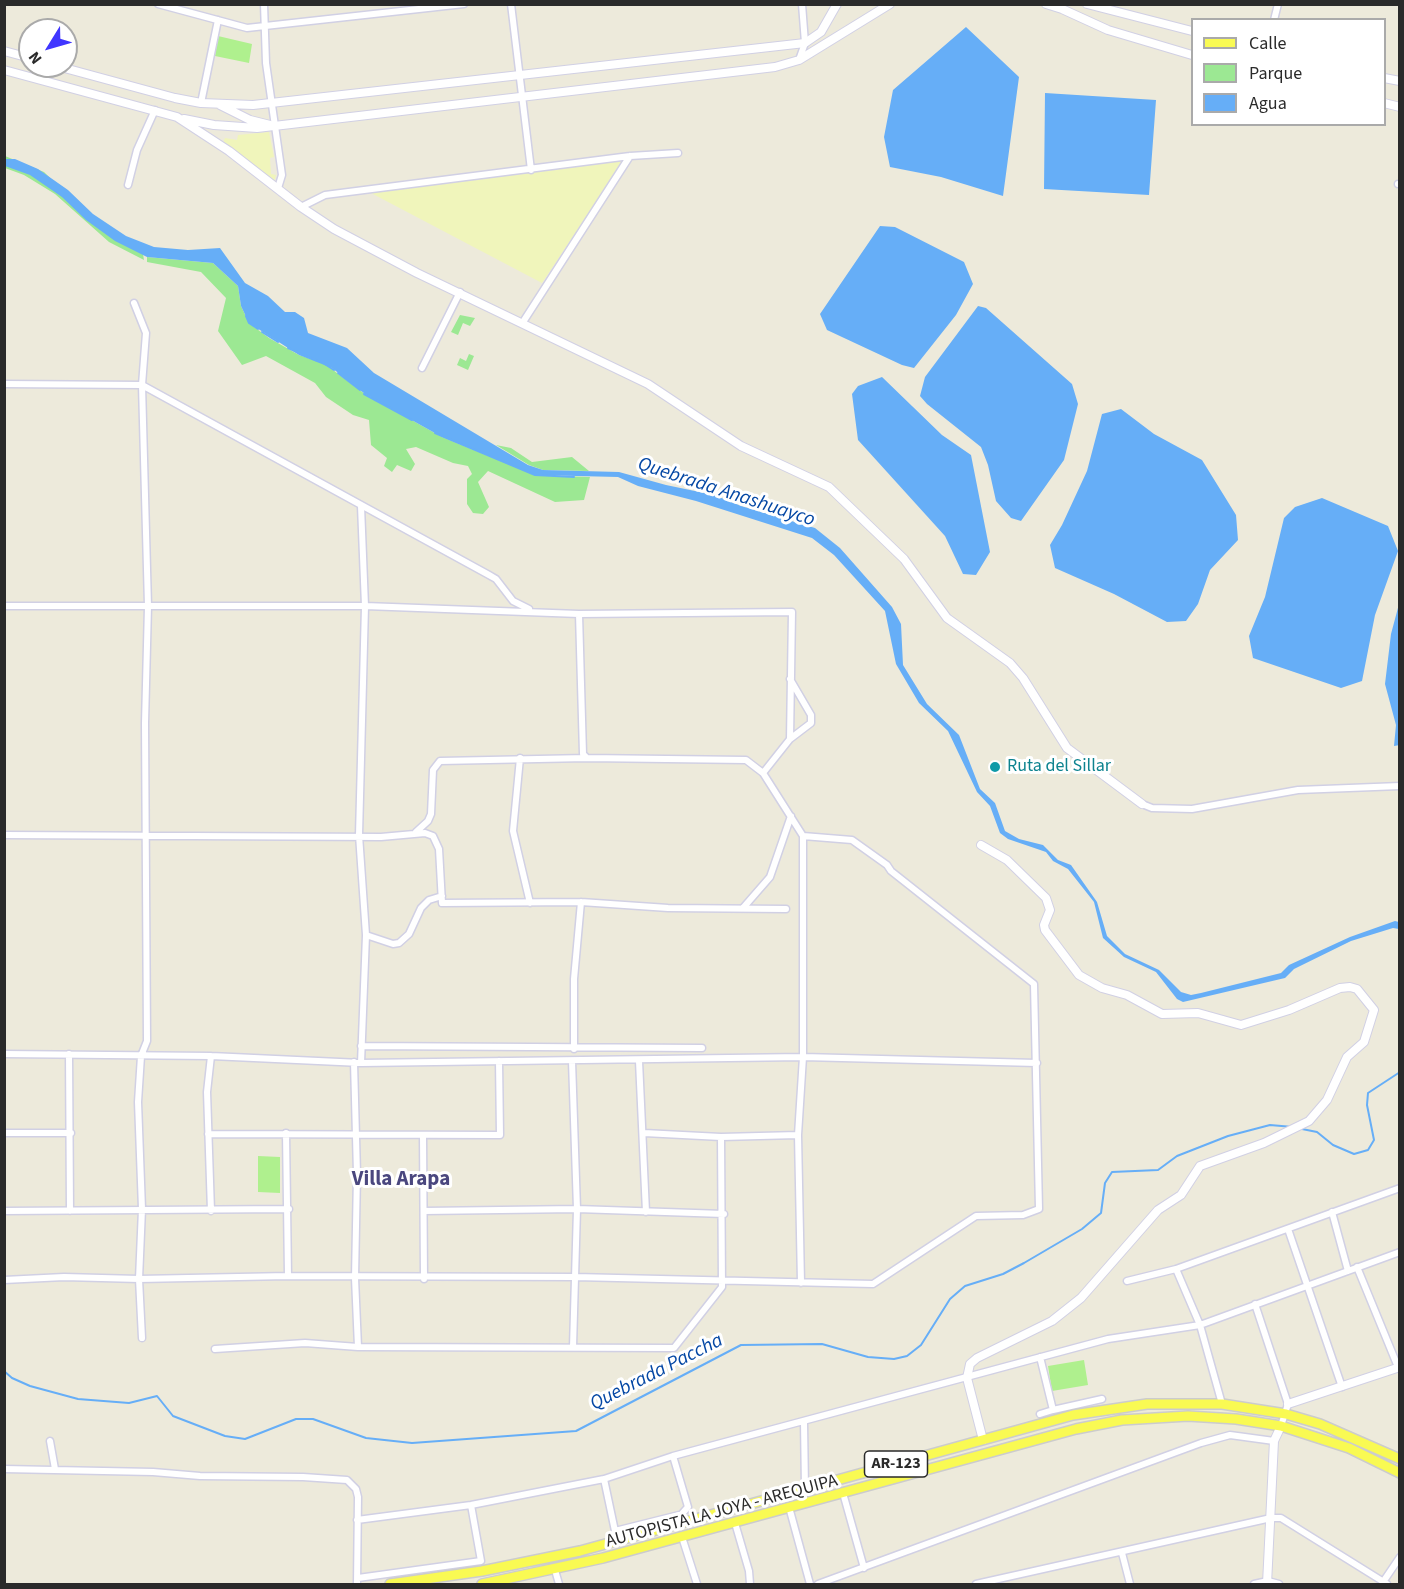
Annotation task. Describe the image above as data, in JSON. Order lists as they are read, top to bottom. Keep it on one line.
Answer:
{"streets":{"main road":["AR-123","AUTOPISTA LA JOYA - AREQUIPA"]},"districts":["Villa Arapa"],"water":["Quebrada Anashuayco","Quebrada Paccha"],"places":["Ruta del Sillar"],"legend":["Calle","Parque","Agua"],"north":"bottom left"}
